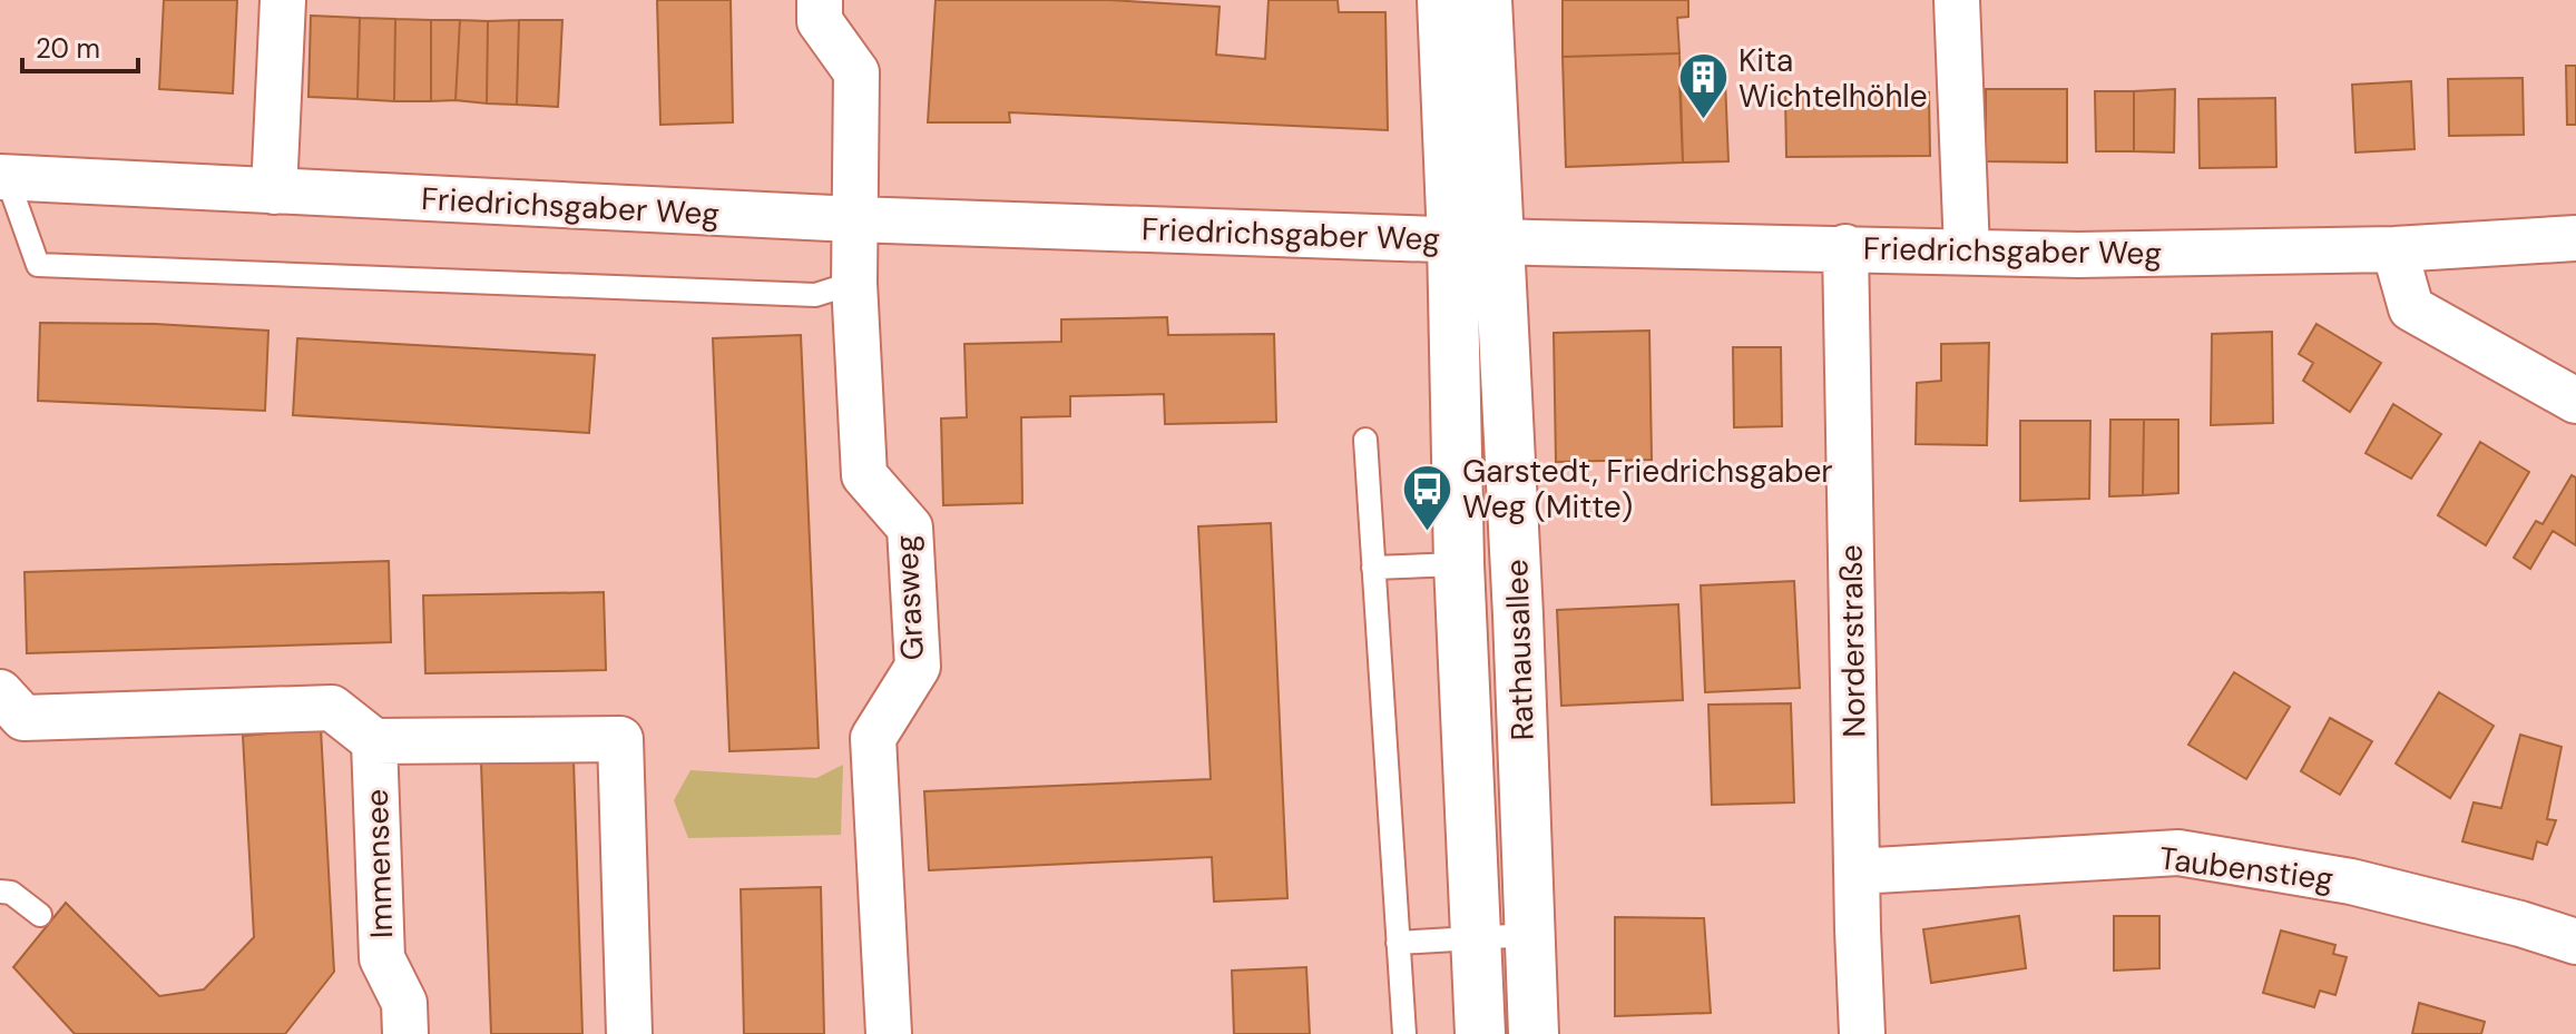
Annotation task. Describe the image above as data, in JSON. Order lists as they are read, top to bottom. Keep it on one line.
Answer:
{"streets":{"main road":["Rathausallee"],"street":["Friedrichsgaber Weg","Grasweg","Norderstraße","Immensee","Taubenstieg"]},"crossings":[["Friedrichsgaber Weg","Grasweg"],["Friedrichsgaber Weg","Norderstraße"],["Friedrichsgaber Weg","Rathausallee"],["Norderstraße","Taubenstieg"]],"places":{"building":["Kita Wichtelhöhle"],"bus stop":["Garstedt, Friedrichsgaber Weg (Mitte)"]},"scale_bar":"20 m"}
